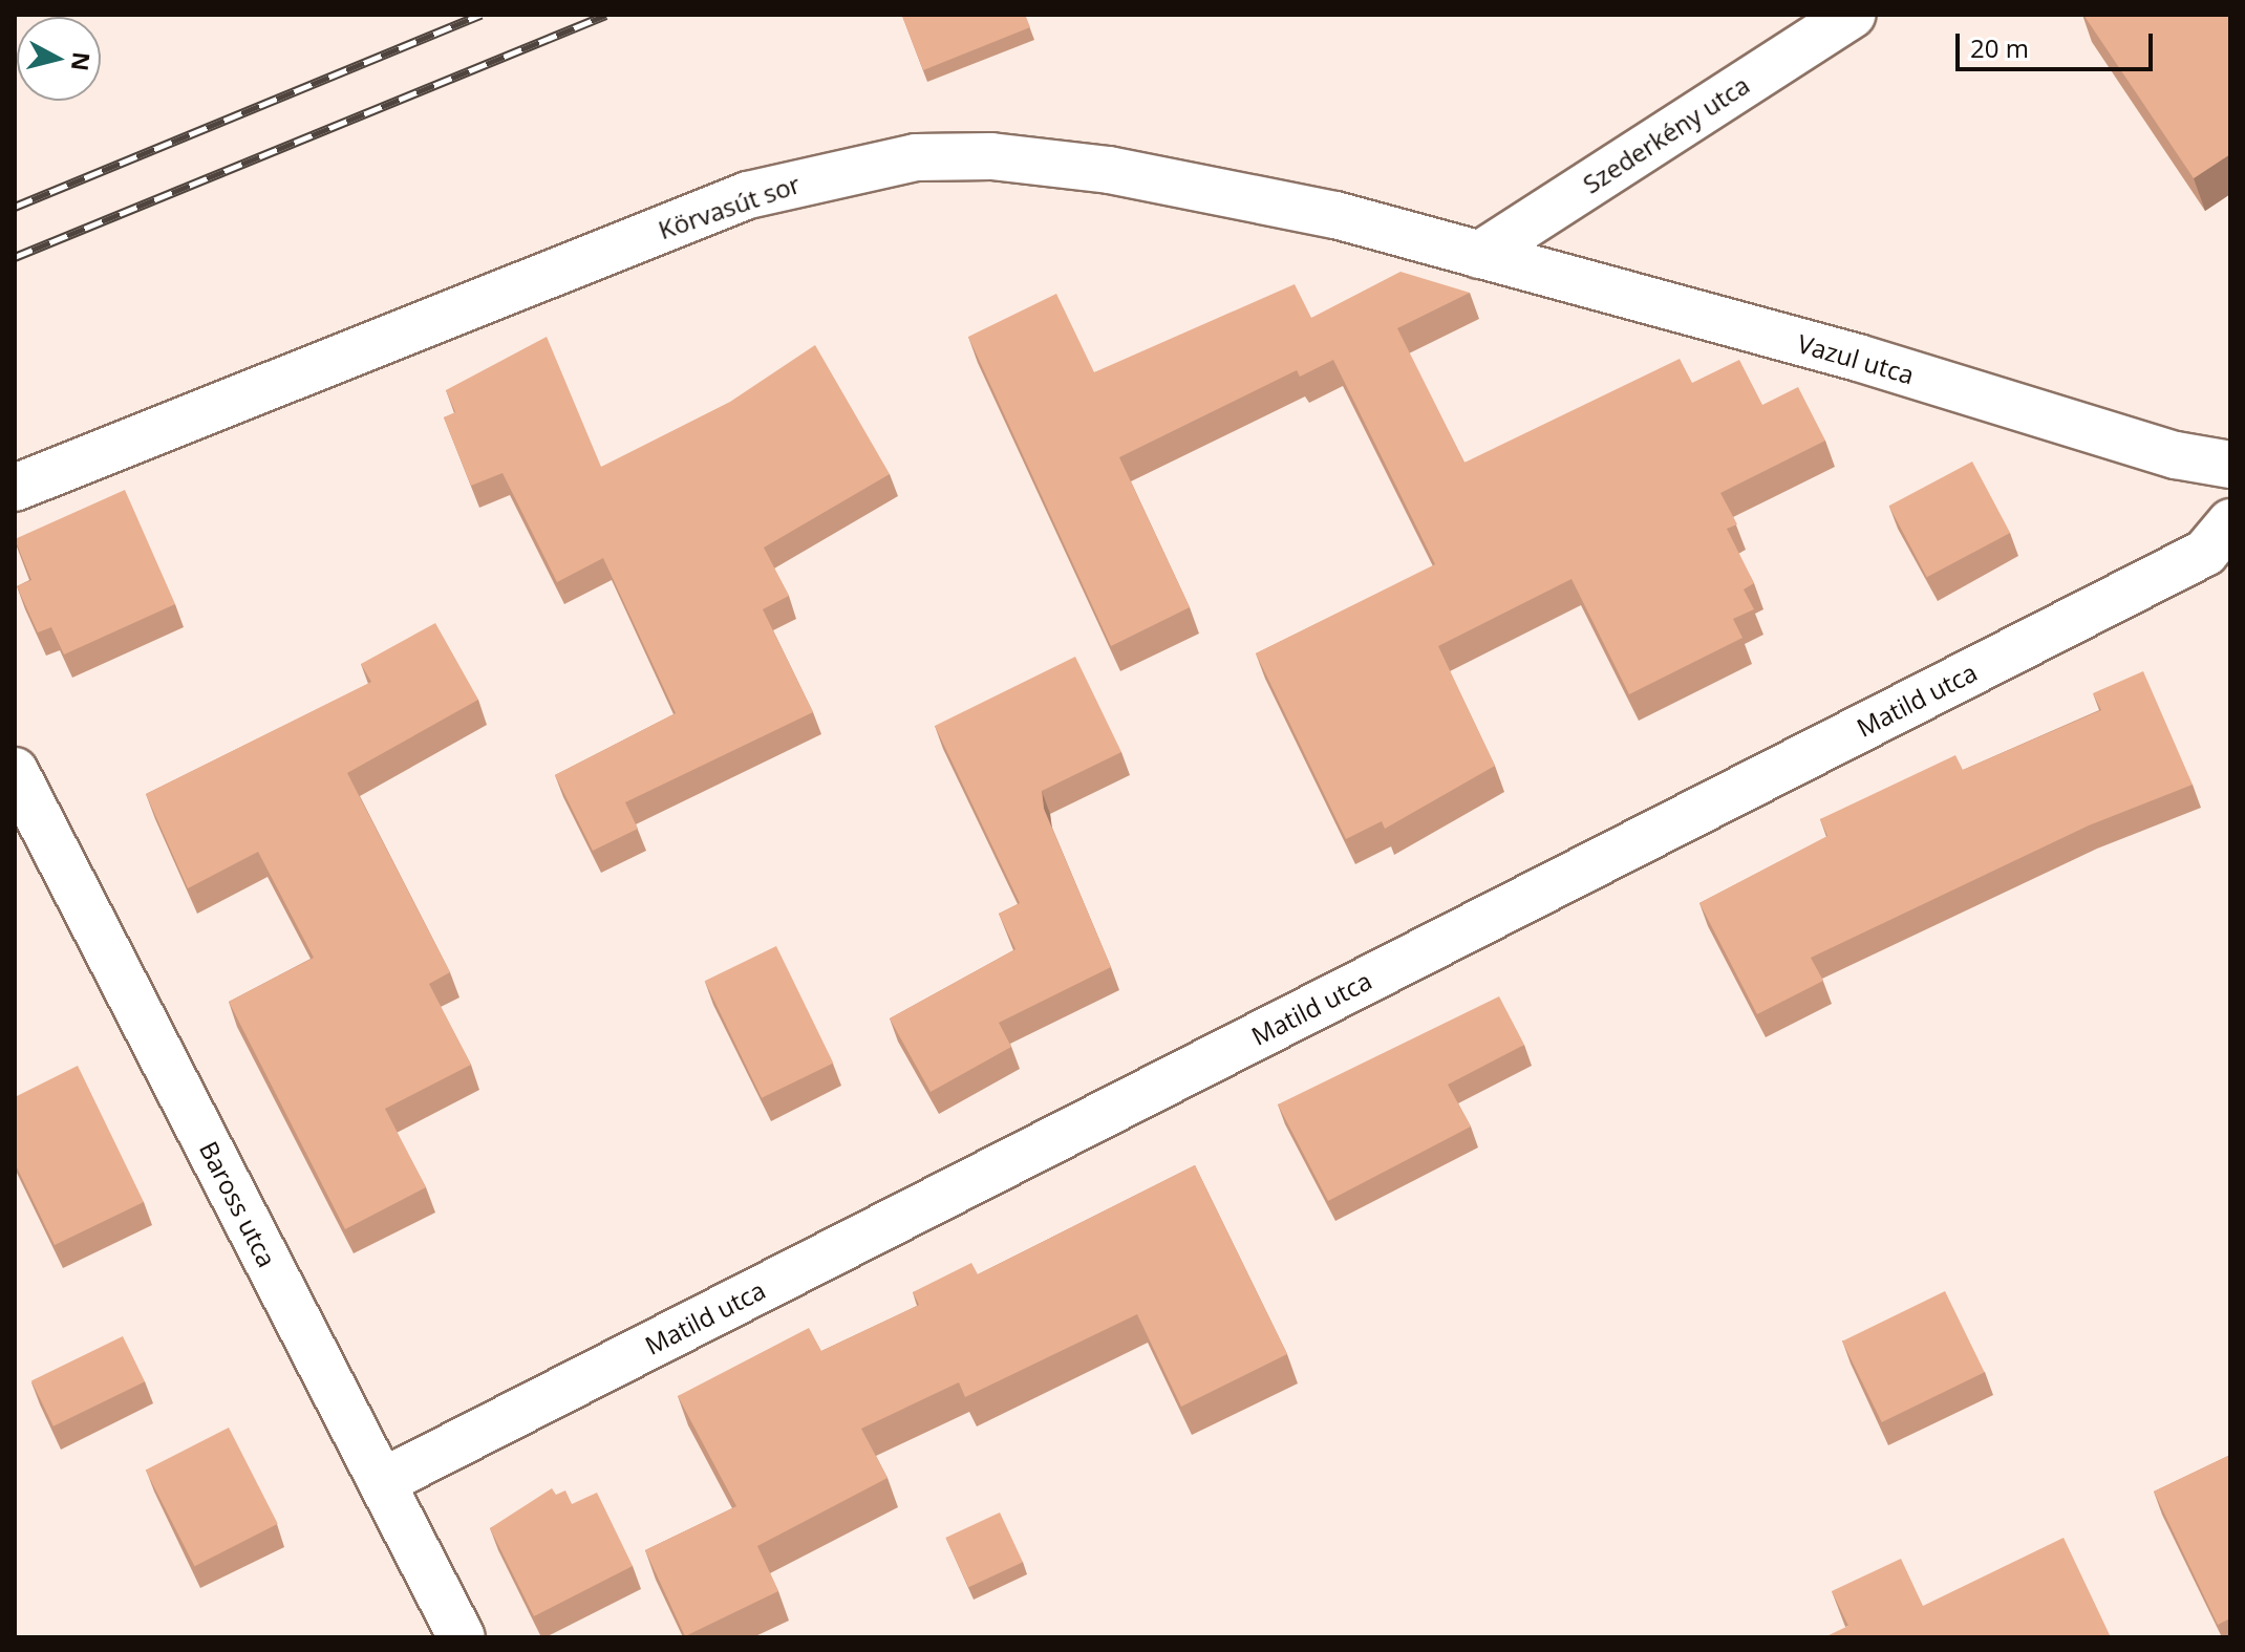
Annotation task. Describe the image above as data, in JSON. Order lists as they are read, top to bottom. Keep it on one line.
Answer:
{"streets":{"street":["Szederkény utca","Körvasút sor","Vazul utca","Matild utca","Baross utca"]},"crossings":[["Szederkény utca","Körvasút sor"],["Szederkény utca","Vazul utca"],["Körvasút sor","Vazul utca"],["Matild utca","Baross utca"]],"scale_bar":"20 m","north":"right"}
